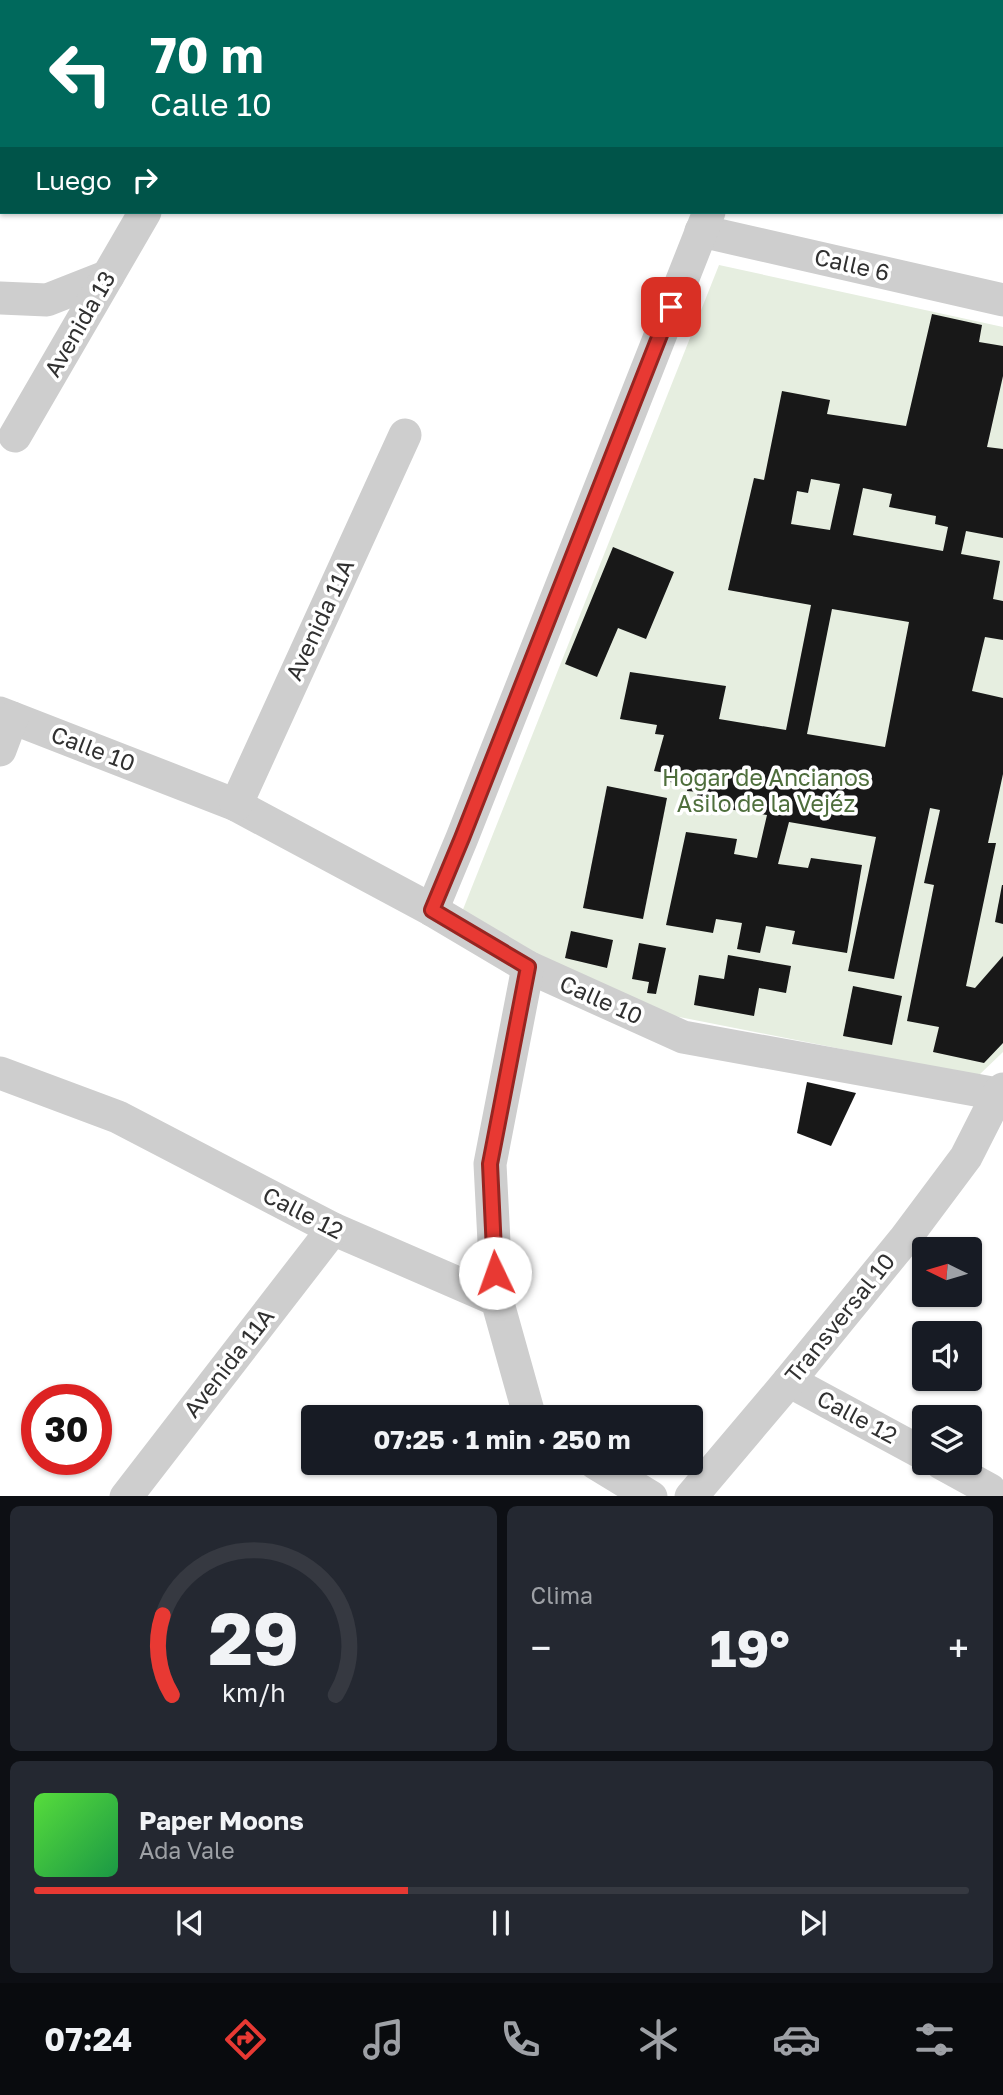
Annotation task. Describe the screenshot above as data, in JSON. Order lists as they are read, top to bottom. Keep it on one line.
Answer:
{"streets":{"street":["Calle 6","Avenida 13","Avenida 11A","Calle 10","Calle 12","Transversal 10"]},"crossings":[["Avenida 11A","Calle 10"],["Avenida 11A","Calle 12"],["Calle 10","Transversal 10"],["Calle 12","Transversal 10"]],"parks":["Hogar de Ancianos Asilo de la Vejéz"],"north":"left","page":{"turn":["70 m","Calle 10"],"then":"Luego","limit":"30","trip":"07:25 · 1 min · 250 m","tile":"Clima","heat":["−","19°","+"],"song":["Paper Moons","Ada Vale"],"tabs":"07:24","gauge":["29","km/h"]}}
